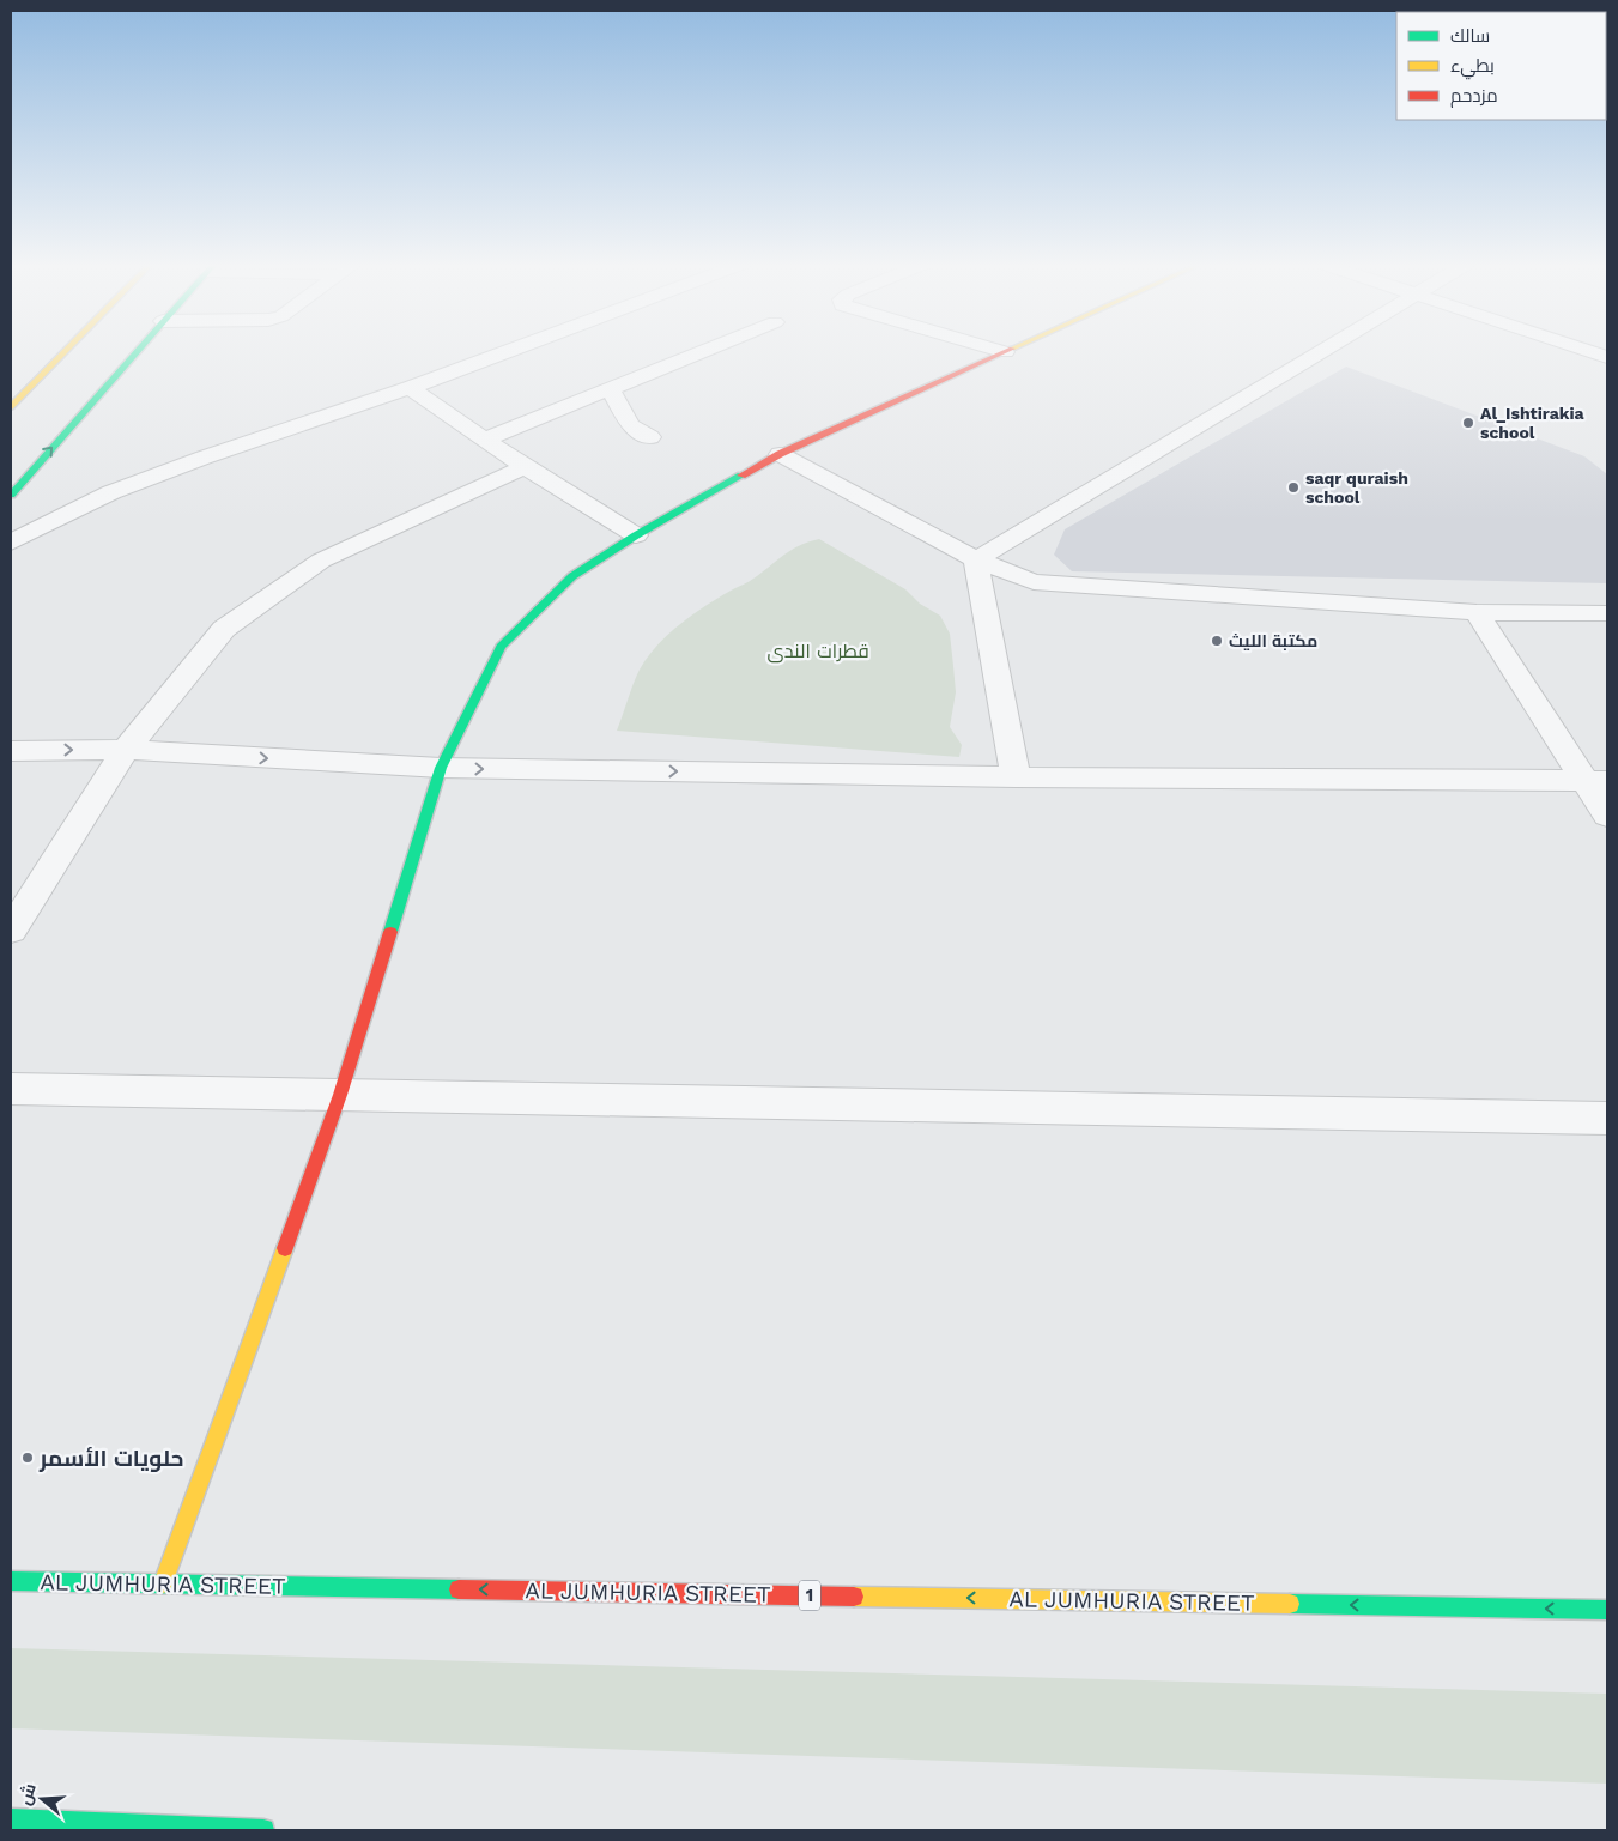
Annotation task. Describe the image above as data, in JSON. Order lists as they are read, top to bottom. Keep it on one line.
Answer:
{"streets":{"main road":["AL JUMHURIA STREET","1"]},"one_way":["AL JUMHURIA STREET"],"parks":["قطرات الندى"],"places":["Al_Ishtirakia school","saqr quraish school","مكتبة الليث","حلويات الأسمر"],"legend":["سالك","بطيء","مزدحم"],"north":"left"}
